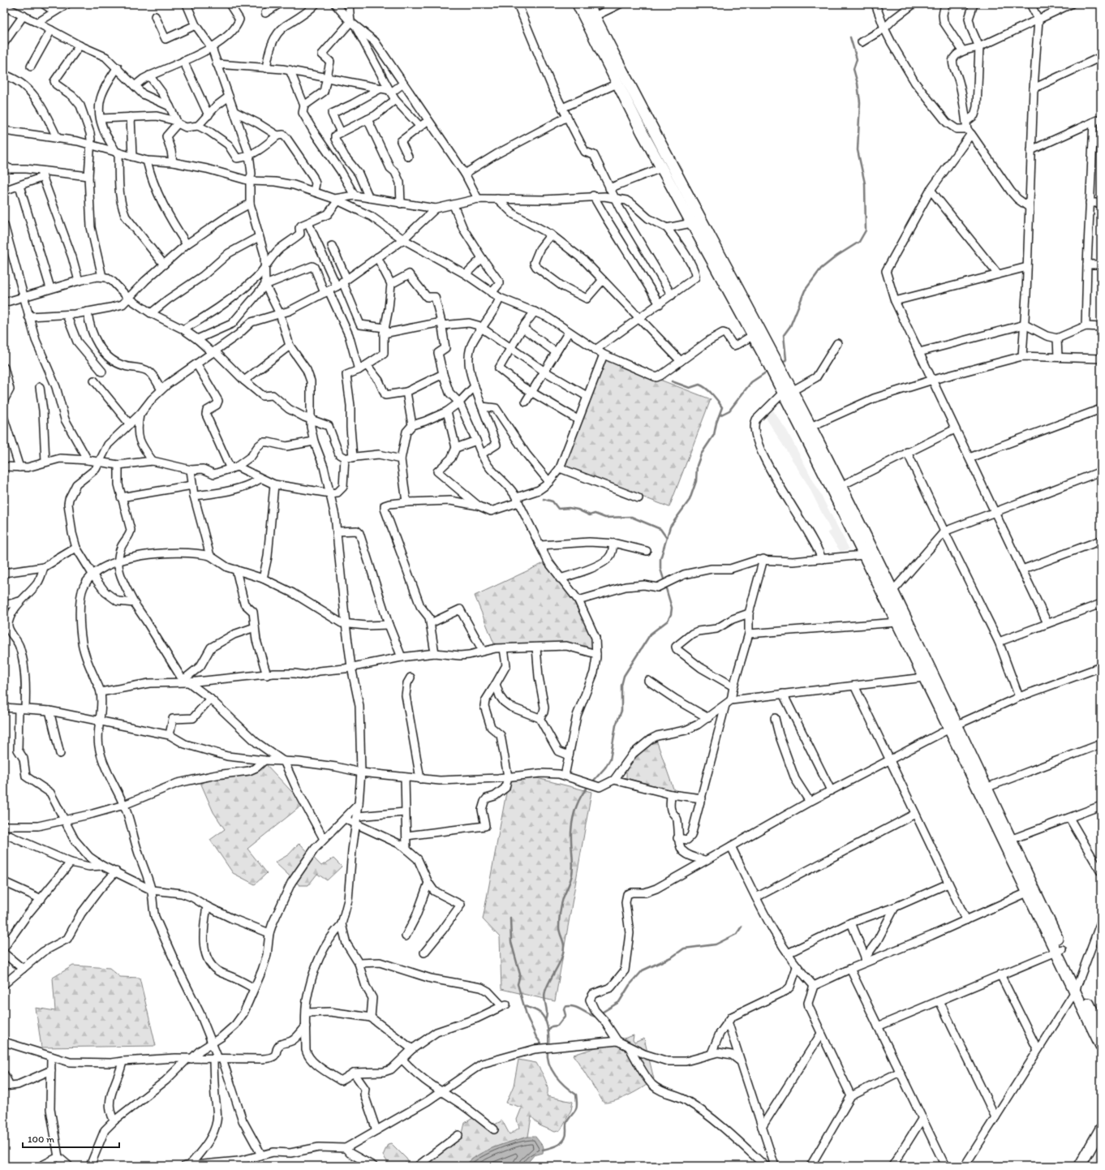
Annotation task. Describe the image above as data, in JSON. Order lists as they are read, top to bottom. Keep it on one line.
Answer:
{"scale_bar":"100 m"}
